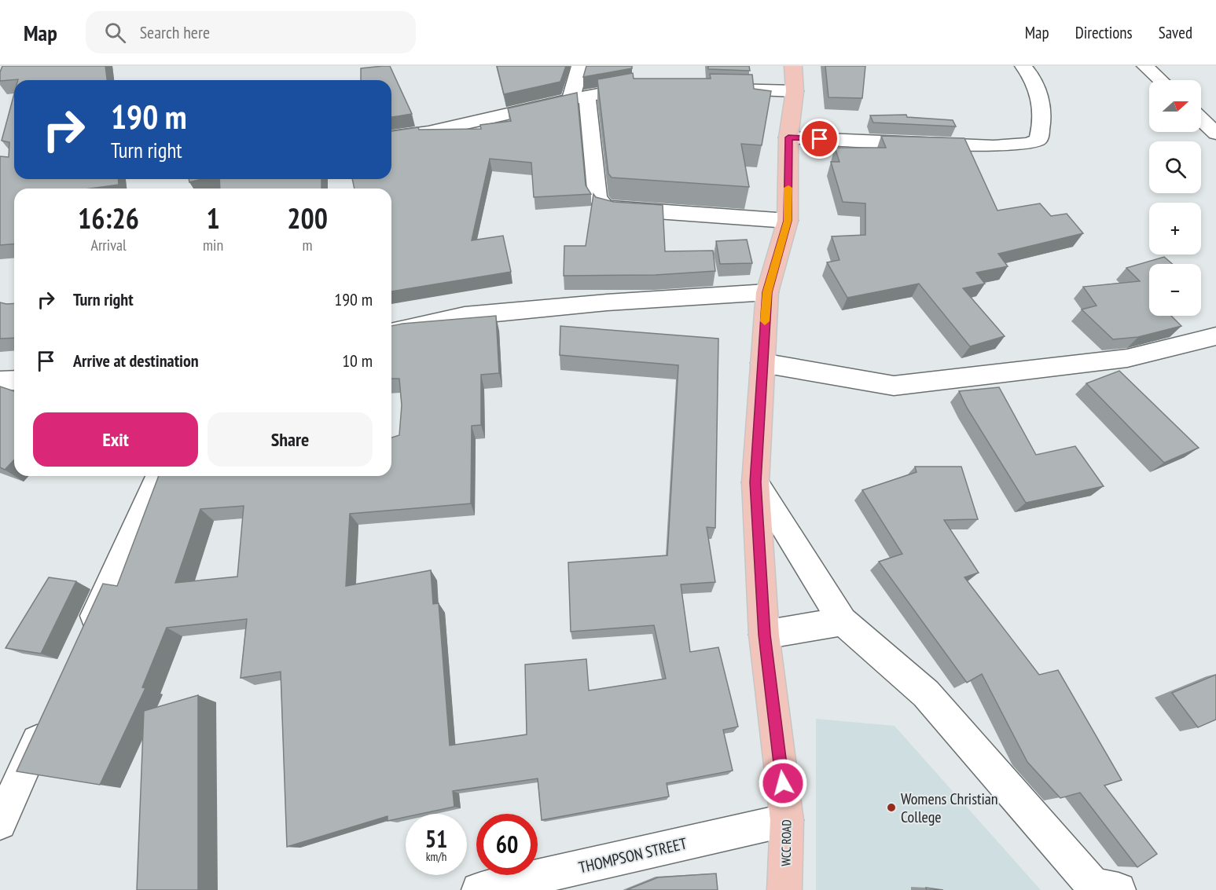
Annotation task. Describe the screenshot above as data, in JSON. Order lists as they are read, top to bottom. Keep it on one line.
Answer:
{"streets":{"main road":["WCC ROAD"],"street":["THOMPSON STREET"]},"crossings":[["WCC ROAD","THOMPSON STREET"]],"places":["Womens Christian College"],"north":"right","page":{"header":"Map","search":"Search here","nav":["Map","Directions","Saved"],"map_buttons":["+","−"],"turn":["190 m","Turn right"],"eta":["16:26","Arrival","1","min","200","m"],"list":[{"name":"Turn right","value":"190 m"},{"name":"Arrive at destination","value":"10 m"}],"buttons":["Exit","Share"],"speed":"51 km/h","limit":"60"}}
